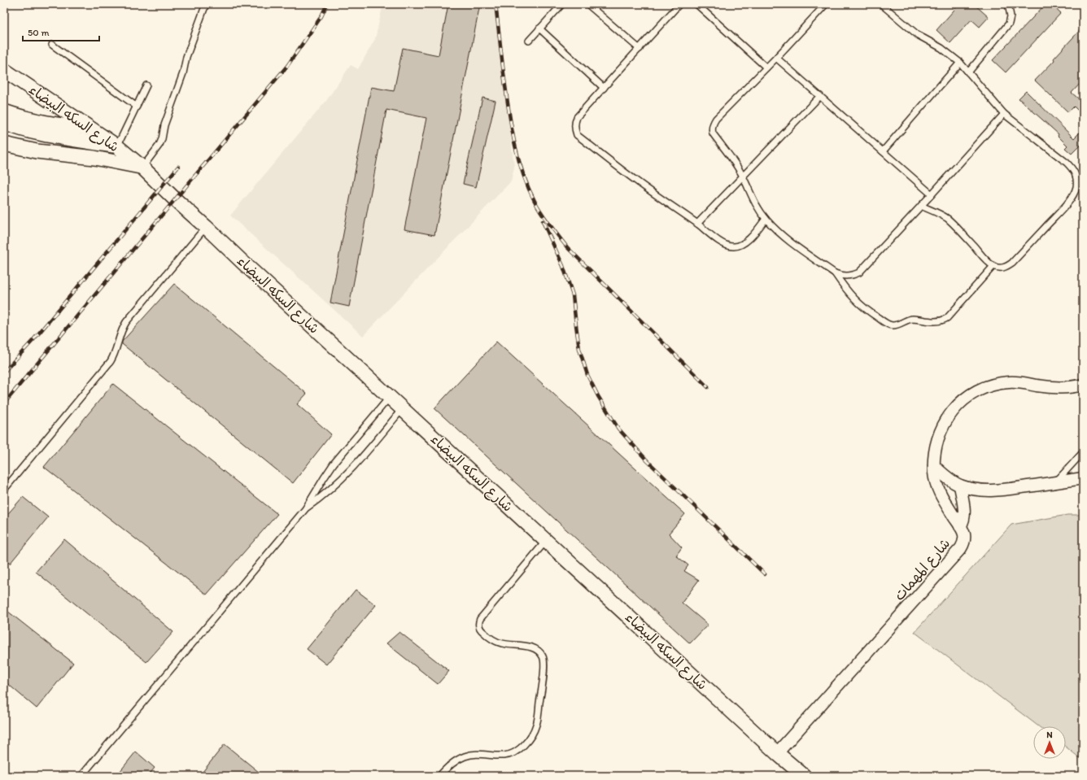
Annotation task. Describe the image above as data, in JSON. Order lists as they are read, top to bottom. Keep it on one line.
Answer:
{"streets":{"street":["شارع السكه البيضاء","شارع المهمات"]},"crossings":[["شارع السكه البيضاء","شارع المهمات"]],"scale_bar":"50 m","north":"top"}
